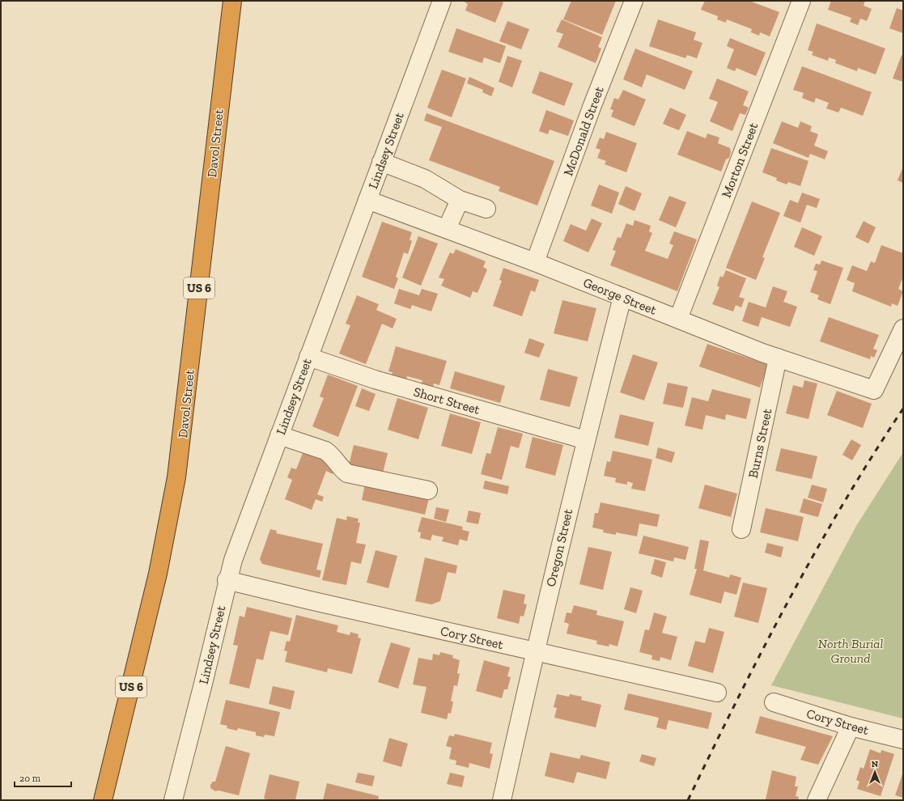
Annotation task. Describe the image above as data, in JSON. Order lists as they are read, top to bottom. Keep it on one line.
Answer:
{"streets":{"highway":["Davol Street","US 6"],"street":["McDonald Street","Lindsey Street","Morton Street","George Street","Short Street","Burns Street","Oregon Street","Cory Street"]},"crossings":[["McDonald Street","George Street"],["Lindsey Street","George Street"],["Lindsey Street","Short Street"],["Lindsey Street","Cory Street"],["Morton Street","George Street"],["George Street","Burns Street"],["George Street","Oregon Street"],["Short Street","Oregon Street"],["Oregon Street","Cory Street"]],"parks":["North Burial Ground"],"scale_bar":"20 m","north":"top"}
